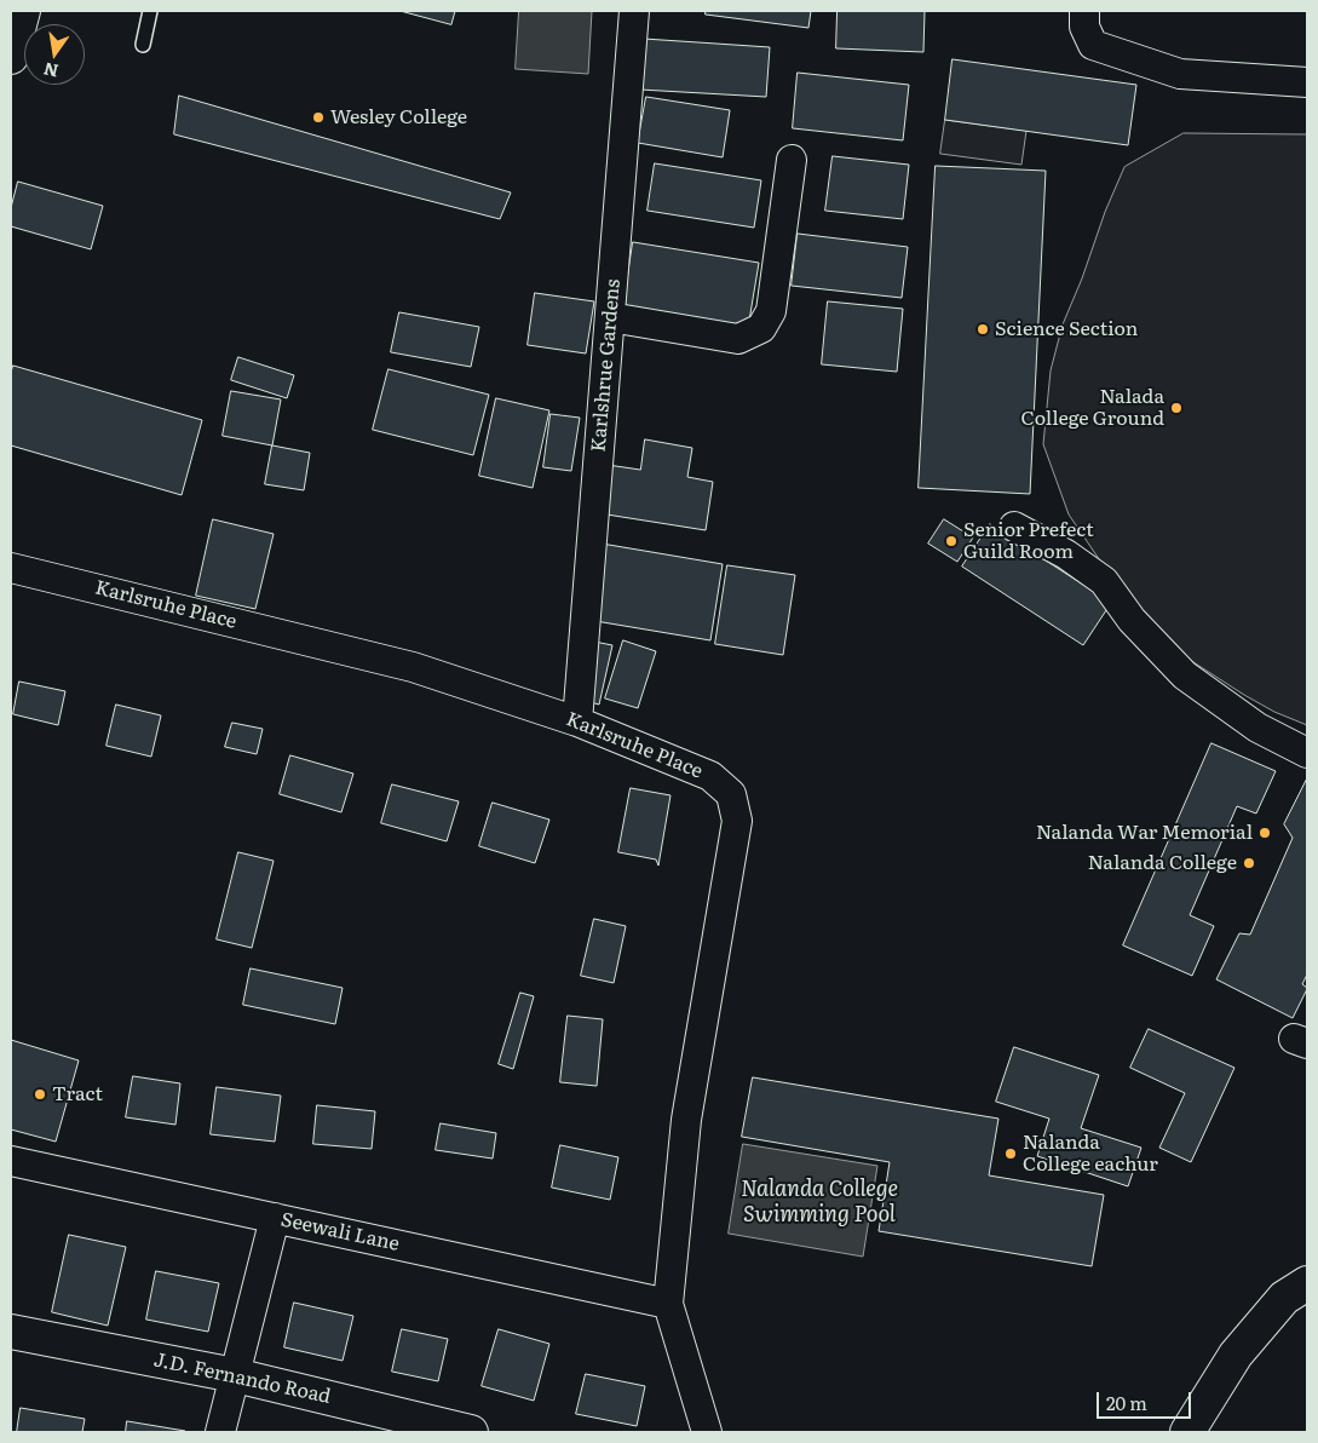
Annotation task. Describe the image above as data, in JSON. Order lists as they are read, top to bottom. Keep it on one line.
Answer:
{"streets":{"main road":["J.D. Fernando Road"],"street":["Karlshrue Gardens","Karlsruhe Place","Seewali Lane"]},"crossings":[["Karlshrue Gardens","Karlsruhe Place"],["Karlsruhe Place","Seewali Lane"]],"water":["Nalanda College Swimming Pool"],"places":["Wesley College","Science Section","Nalada College Ground","Senior Prefect Guild Room","Nalanda War Memorial","Nalanda College","Tract","Nalanda College eachur"],"scale_bar":"20 m","north":"bottom"}
